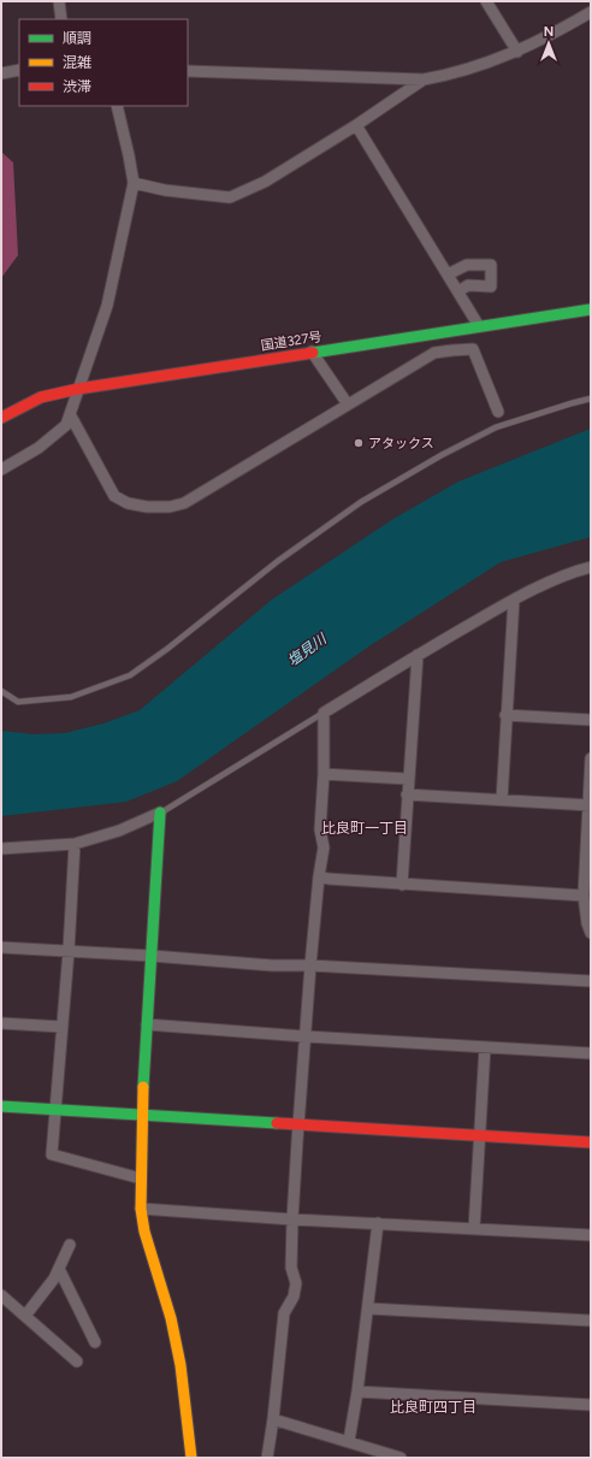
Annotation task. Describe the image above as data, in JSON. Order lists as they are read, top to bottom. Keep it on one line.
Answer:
{"streets":{"main road":["国道327号"]},"districts":["比良町一丁目","比良町四丁目"],"water":["塩見川"],"places":["アタックス"],"legend":["順調","混雑","渋滞"],"north":"top"}
